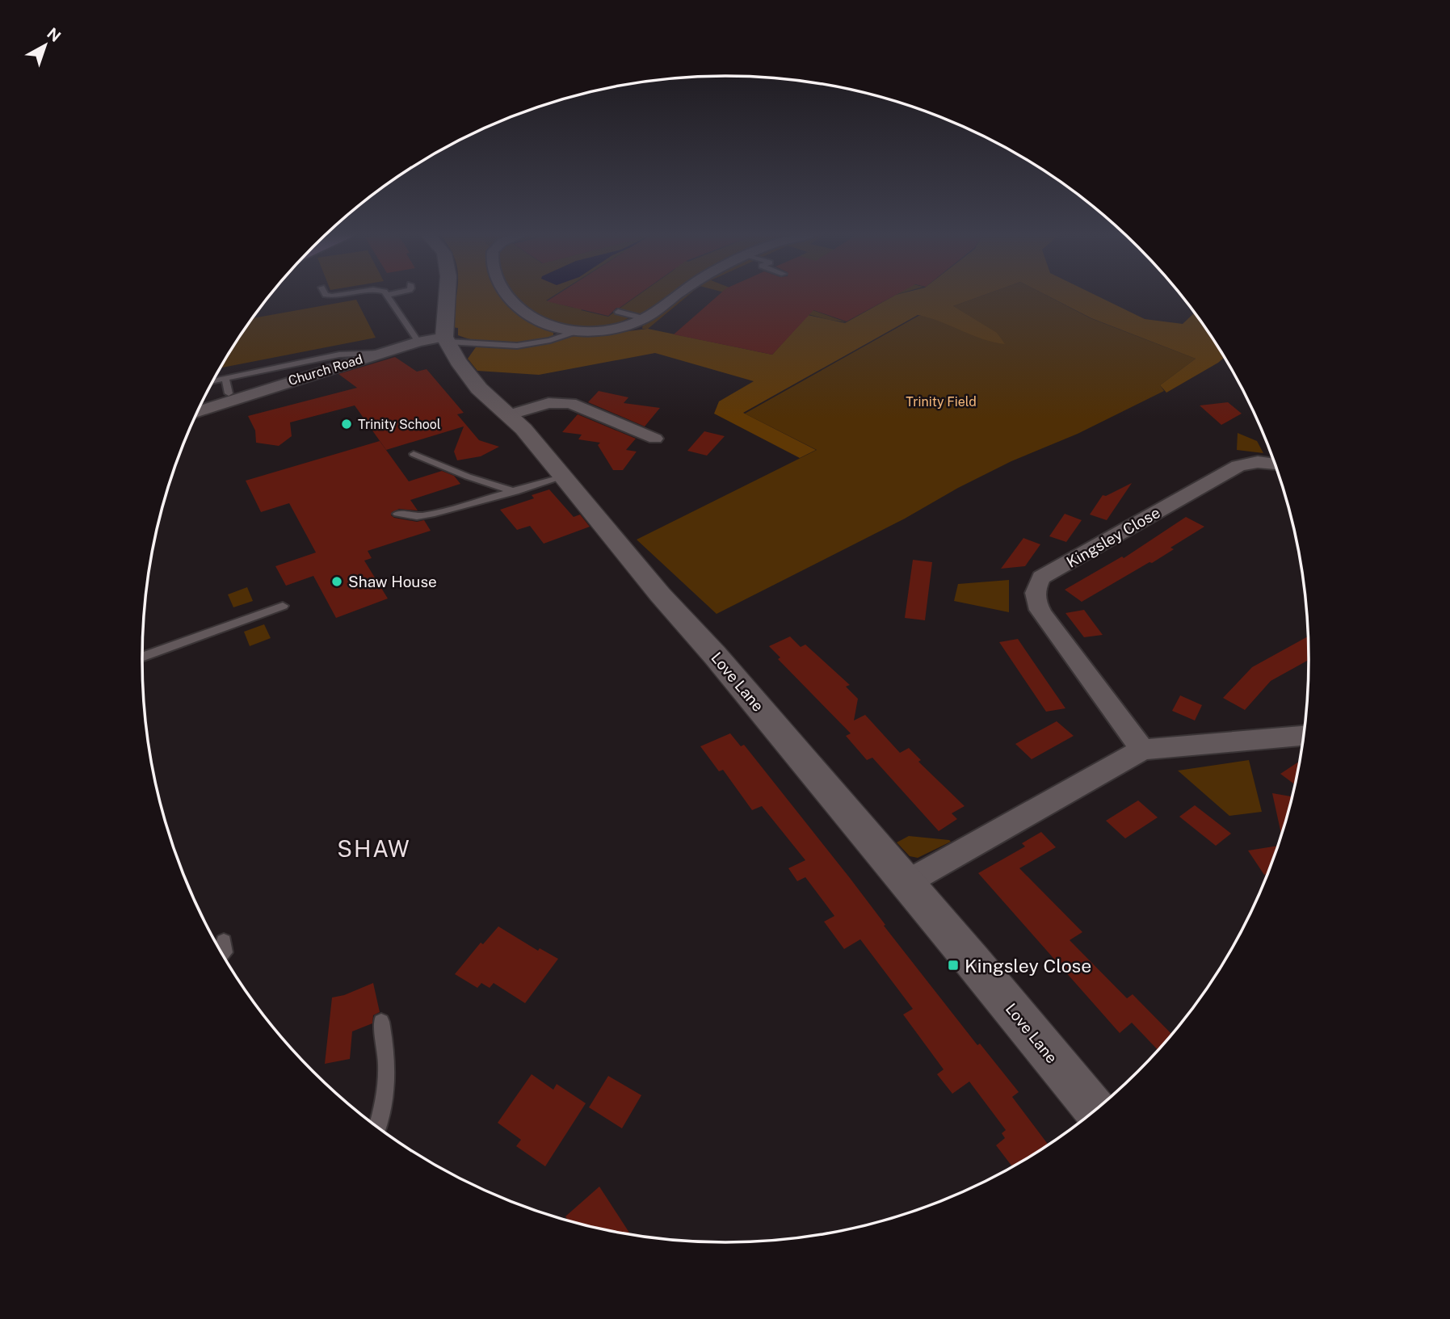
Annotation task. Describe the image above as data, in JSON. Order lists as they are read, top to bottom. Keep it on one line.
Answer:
{"streets":{"street":["Church Road","Kingsley Close","Love Lane"]},"crossings":[["Church Road","Love Lane"]],"districts":["SHAW"],"parks":["Trinity Field"],"places":{"other":["Trinity School","Shaw House"],"transit":["Kingsley Close"]},"north":"top right"}
